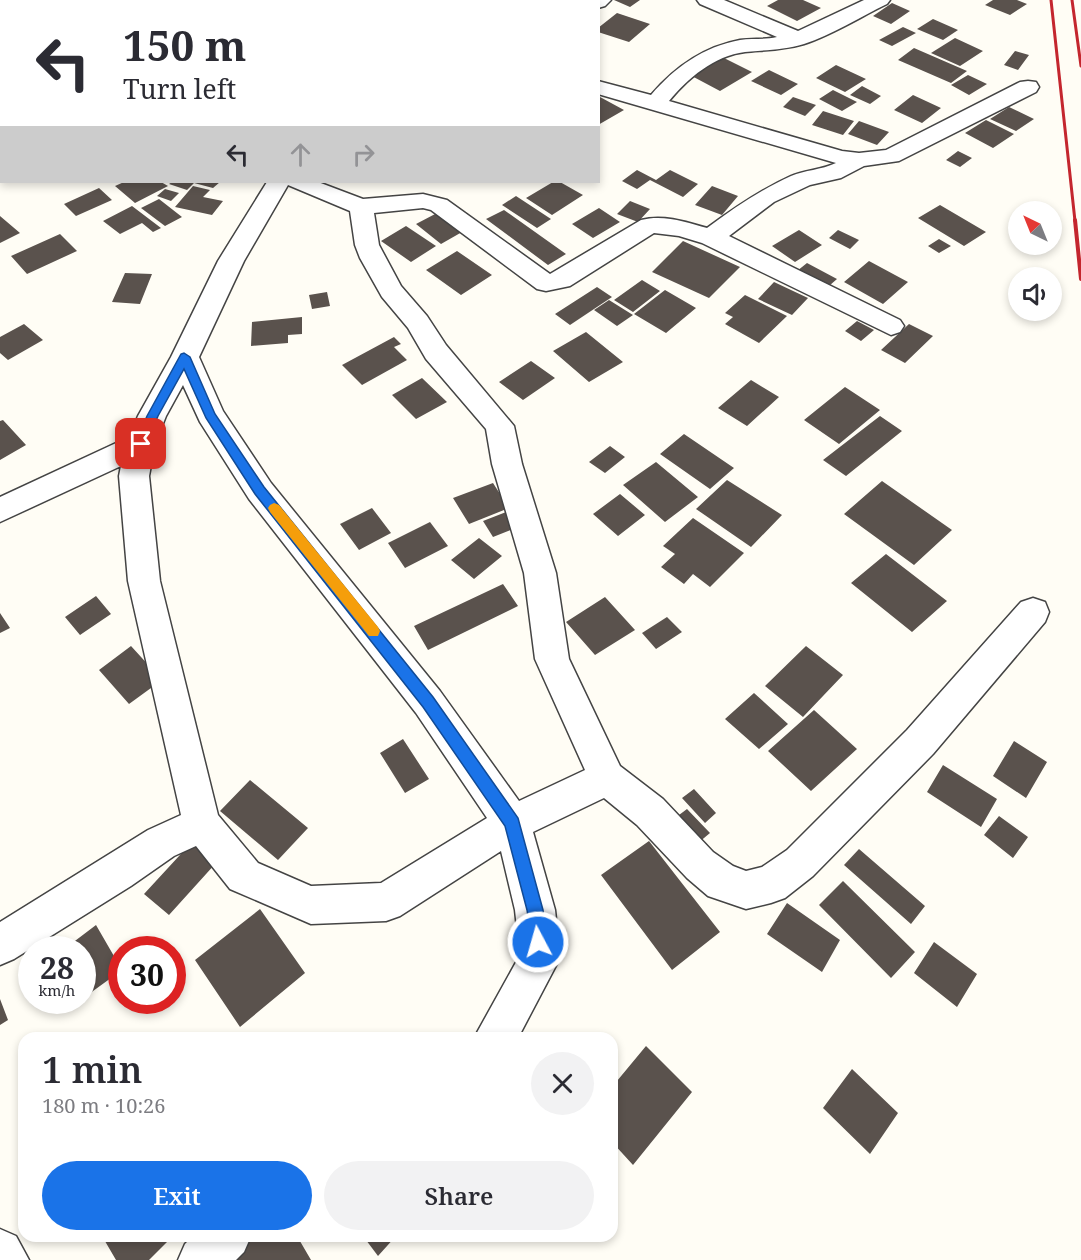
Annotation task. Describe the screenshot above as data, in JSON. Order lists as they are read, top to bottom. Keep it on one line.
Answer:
{"north":"top left","page":{"turn":["150 m","Turn left"],"speed":"28 km/h","limit":"30","heading":["1 min","180 m · 10:26"],"buttons":["Exit","Share"]}}
